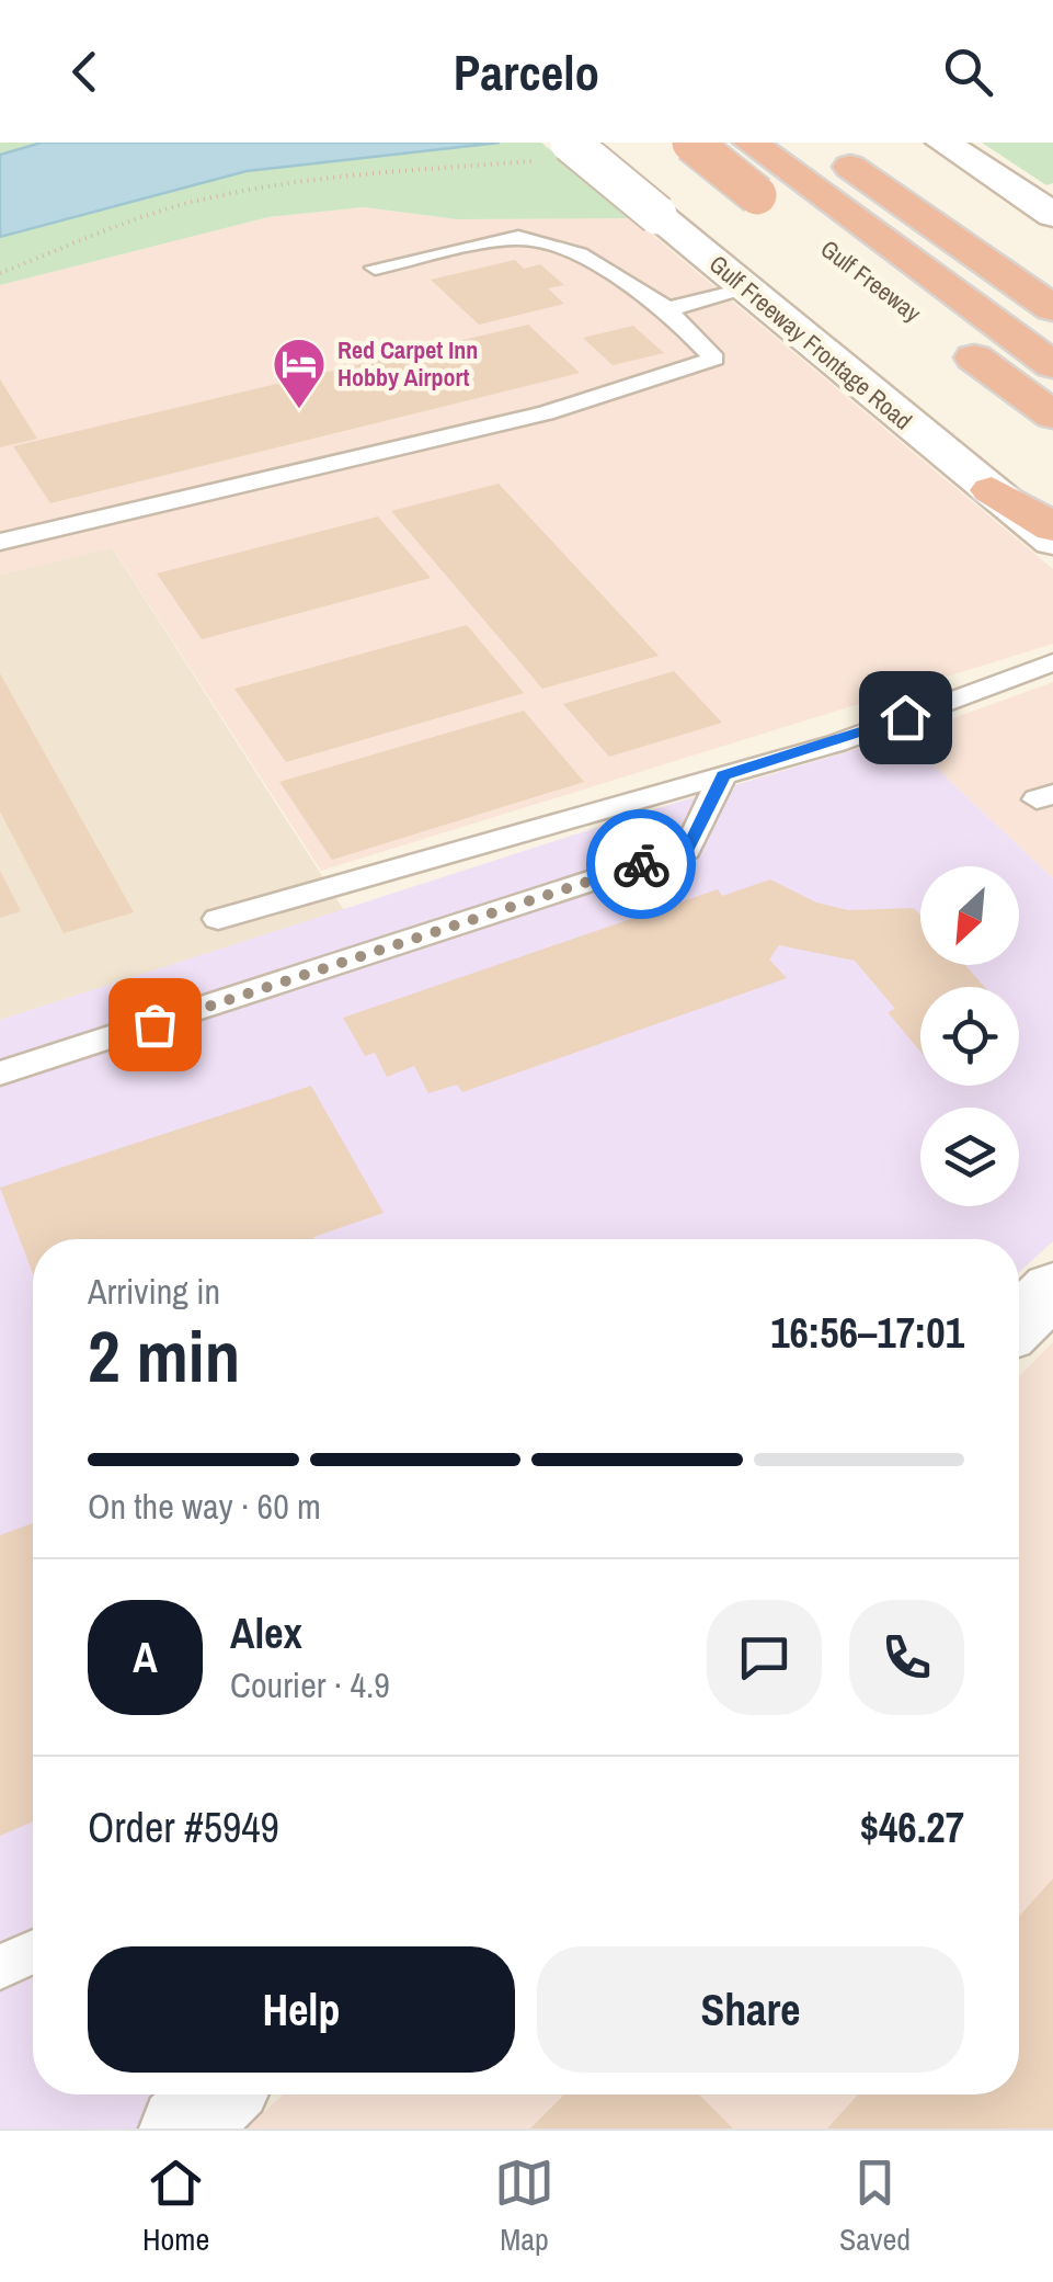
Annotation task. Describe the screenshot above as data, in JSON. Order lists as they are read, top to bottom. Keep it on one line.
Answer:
{"streets":{"highway":["Gulf Freeway"],"main road":["Gulf Freeway Frontage Road"]},"places":{"hotel":["Red Carpet Inn Hobby Airport"]},"north":"bottom left","page":{"header":"Parcelo","heading":["2 min","Arriving in","16:56–17:01"],"panel":["Alex","Courier · 4.9","Order #5949","$46.27"],"bar":"On the way · 60 m","round":"A","buttons":["Help","Share"],"tabs":["Home","Map","Saved"]}}
